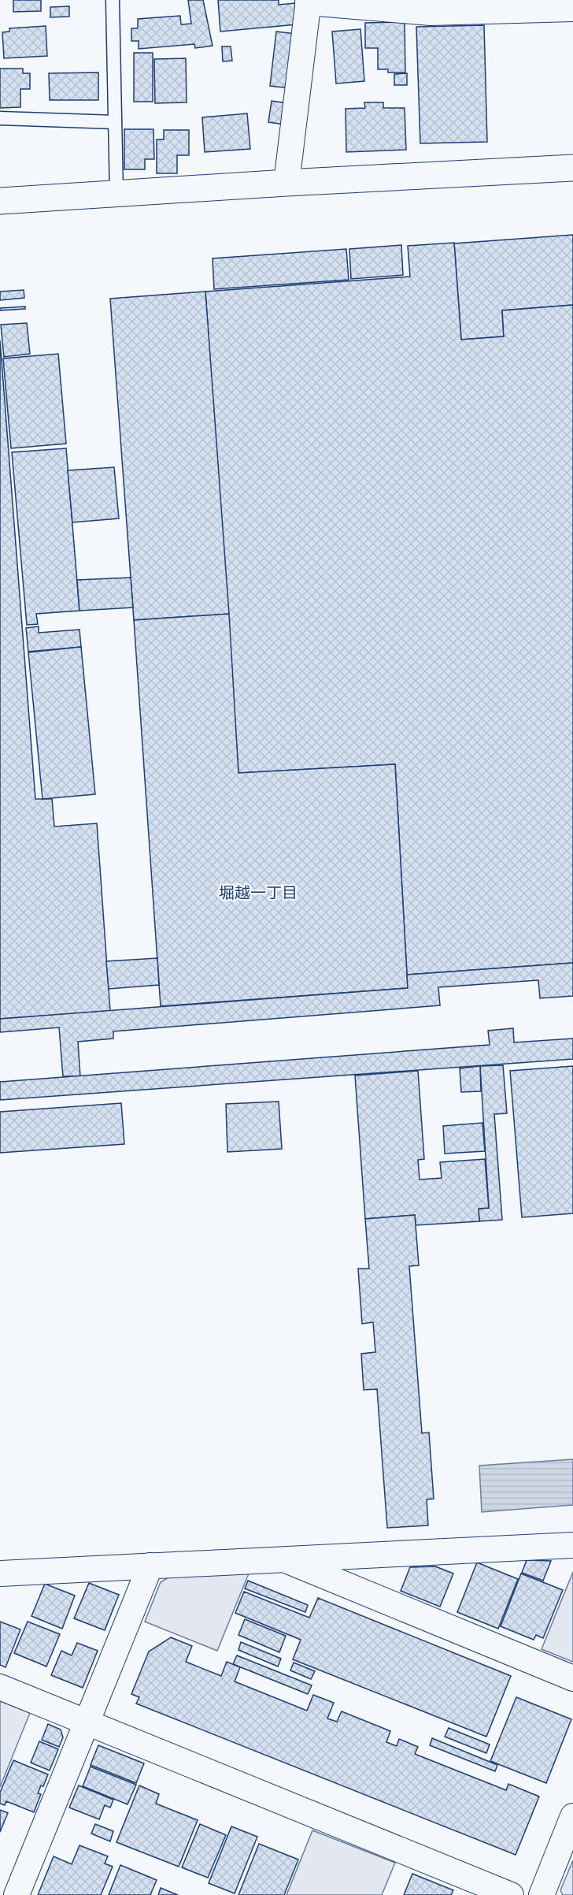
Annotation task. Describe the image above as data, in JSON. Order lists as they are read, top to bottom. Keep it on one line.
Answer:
{"districts":["堀越一丁目"]}
